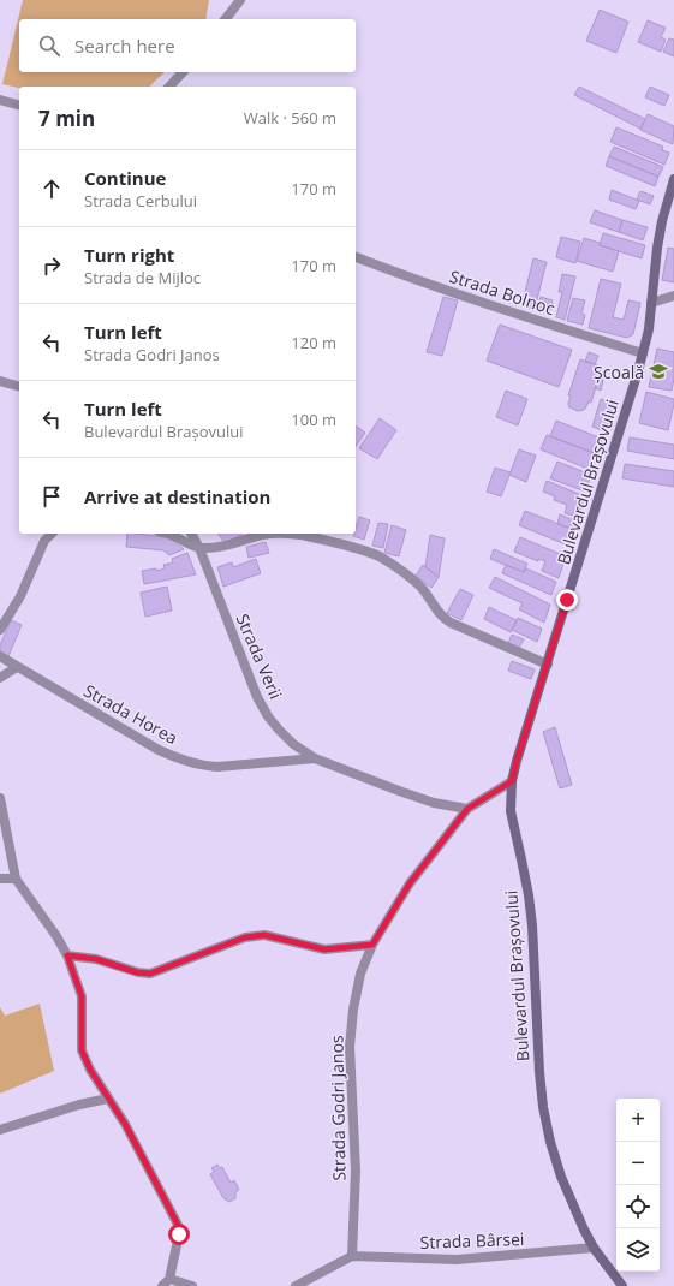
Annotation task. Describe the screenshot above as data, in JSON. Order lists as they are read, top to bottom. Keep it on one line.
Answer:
{"streets":{"main road":["Bulevardul Brașovului"],"street":["Strada Bolnoc","Strada Verii","Strada Horea","Strada Godri Janos","Strada Bârsei"]},"crossings":[["Strada Bolnoc","Bulevardul Brașovului"],["Bulevardul Brașovului","Strada Godri Janos"],["Bulevardul Brașovului","Strada Bârsei"],["Strada Verii","Strada Horea"],["Strada Verii","Strada Godri Janos"],["Strada Godri Janos","Strada Bârsei"]],"places":{"school or university":["Școală"]},"page":{"search":"Search here","heading":["7 min","Walk · 560 m"],"list":[["Continue","Strada Cerbului","170 m"],["Turn right","Strada de Mijloc","170 m"],["Turn left","Strada Godri Janos","120 m"],["Turn left","Bulevardul Brașovului","100 m"],"Arrive at destination"],"map_buttons":["+","−"]}}
